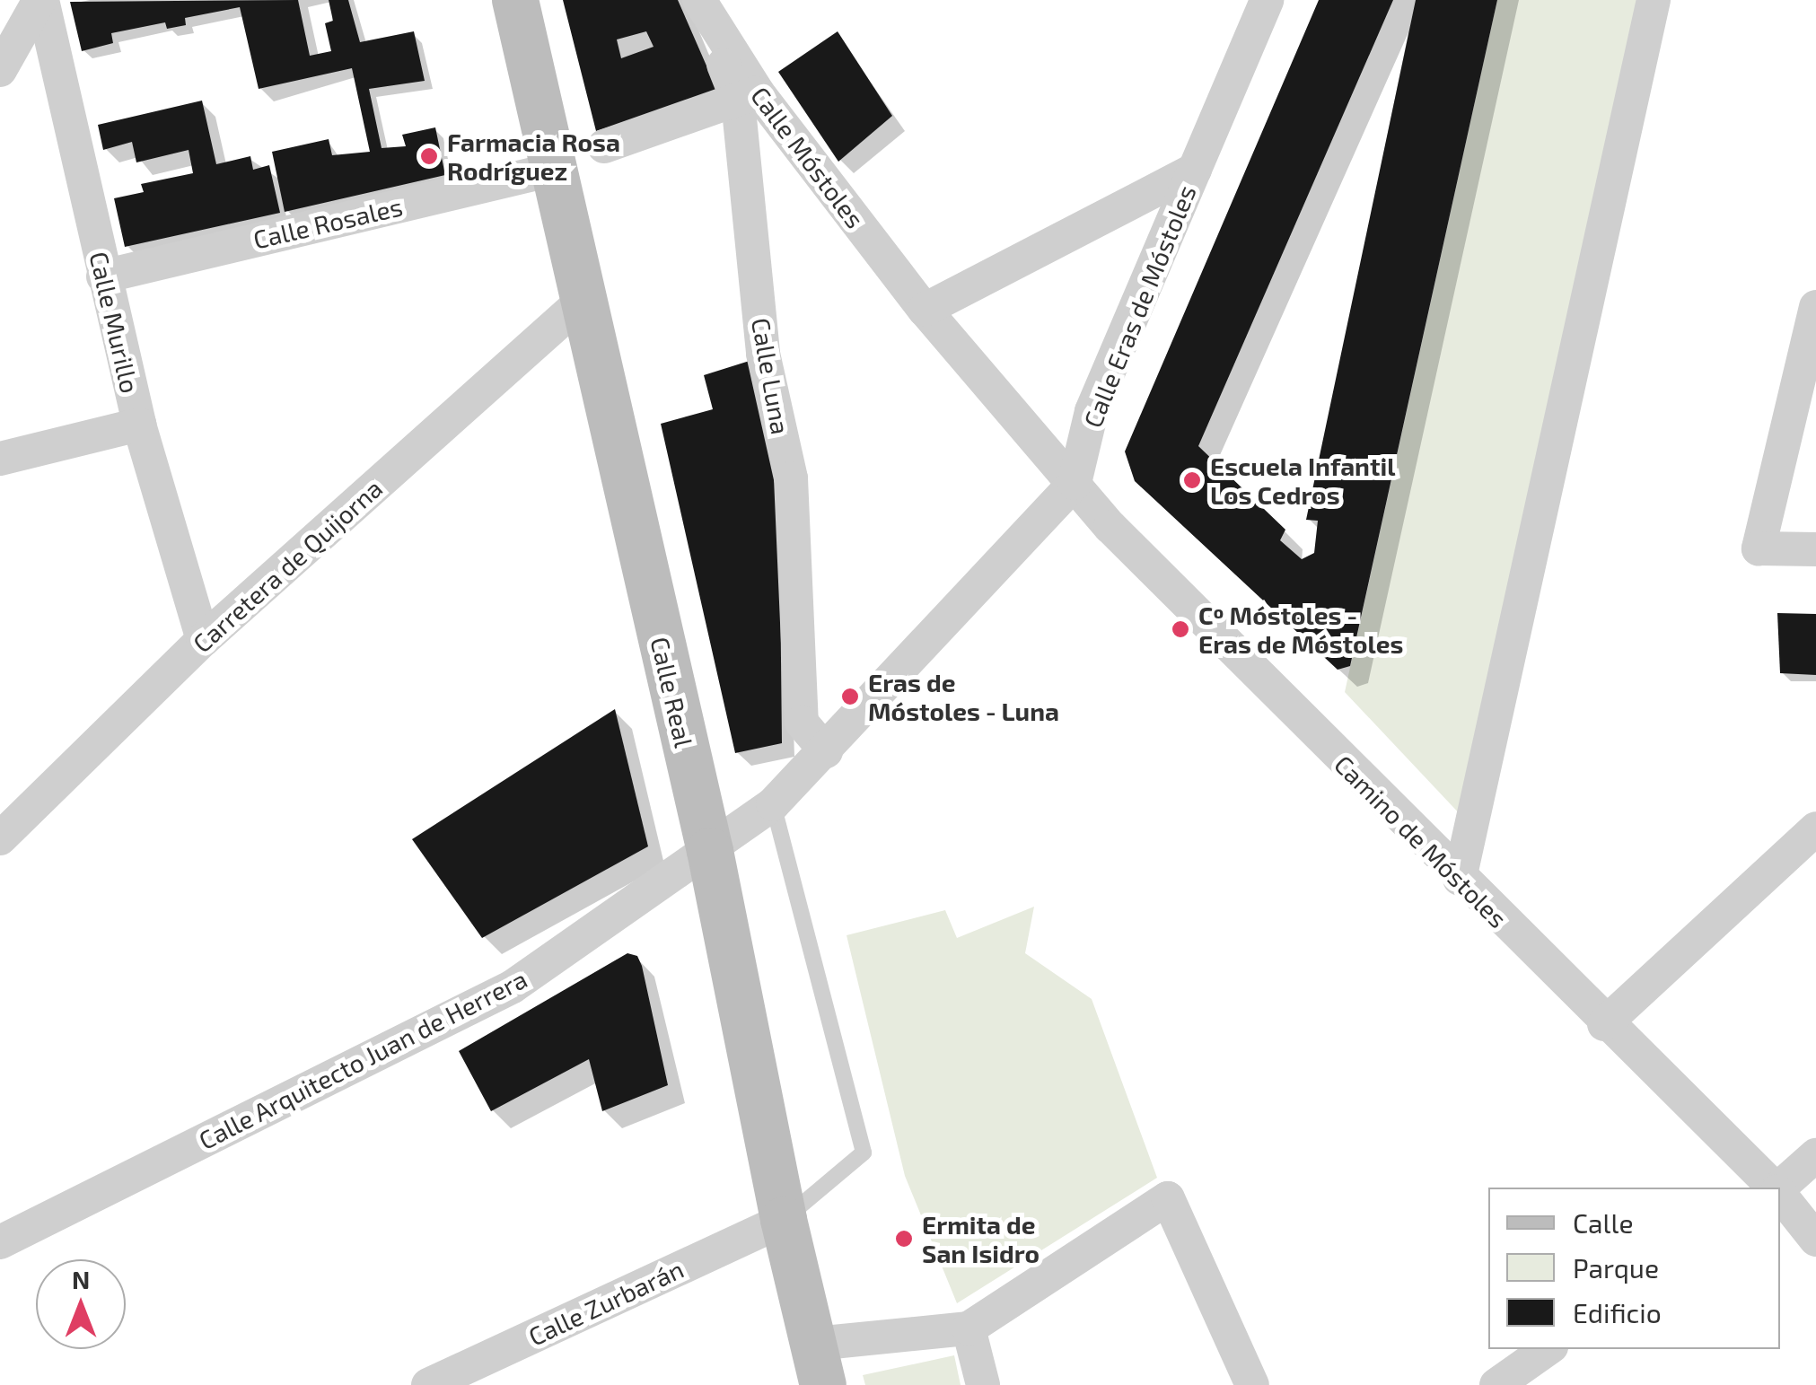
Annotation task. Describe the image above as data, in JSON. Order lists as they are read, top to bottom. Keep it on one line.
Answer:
{"streets":{"street":["Calle Móstoles","Calle Rosales","Calle Eras de Móstoles","Calle Murillo","Calle Luna","Carretera de Quijorna","Calle Real","Camino de Móstoles","Calle Arquitecto Juan de Herrera","Calle Zurbarán"]},"crossings":[["Calle Móstoles","Calle Eras de Móstoles"],["Calle Móstoles","Calle Luna"],["Calle Móstoles","Camino de Móstoles"],["Calle Rosales","Calle Murillo"],["Calle Rosales","Calle Real"],["Calle Eras de Móstoles","Camino de Móstoles"],["Calle Murillo","Carretera de Quijorna"],["Carretera de Quijorna","Calle Real"],["Calle Real","Calle Arquitecto Juan de Herrera"],["Calle Real","Calle Zurbarán"]],"places":["Farmacia Rosa Rodríguez","Escuela Infantil Los Cedros","Cº Móstoles - Eras de Móstoles","Eras de Móstoles - Luna","Ermita de San Isidro"],"legend":["Calle","Parque","Edificio"],"north":"top"}
